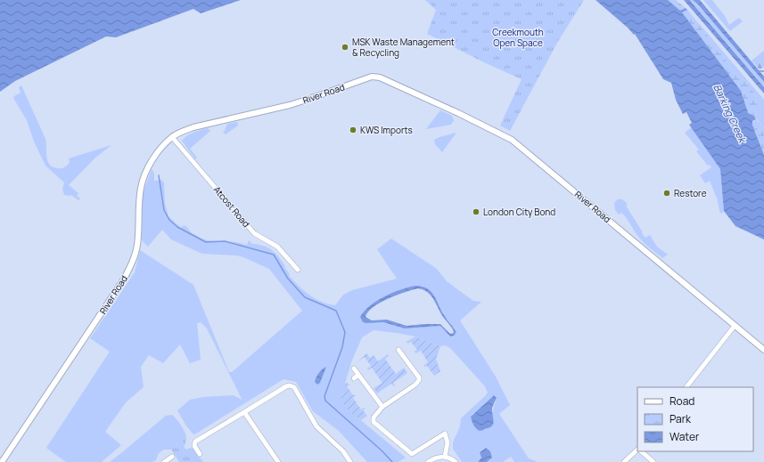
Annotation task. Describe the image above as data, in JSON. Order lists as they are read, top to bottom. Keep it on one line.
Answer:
{"streets":{"street":["River Road","Atcost Road"]},"crossings":[["River Road","Atcost Road"]],"water":["Barking Creek"],"parks":["Creekmouth Open Space"],"places":["MSK Waste Management & Recycling","KWS Imports","Restore","London City Bond"],"legend":["Road","Park","Water"]}
